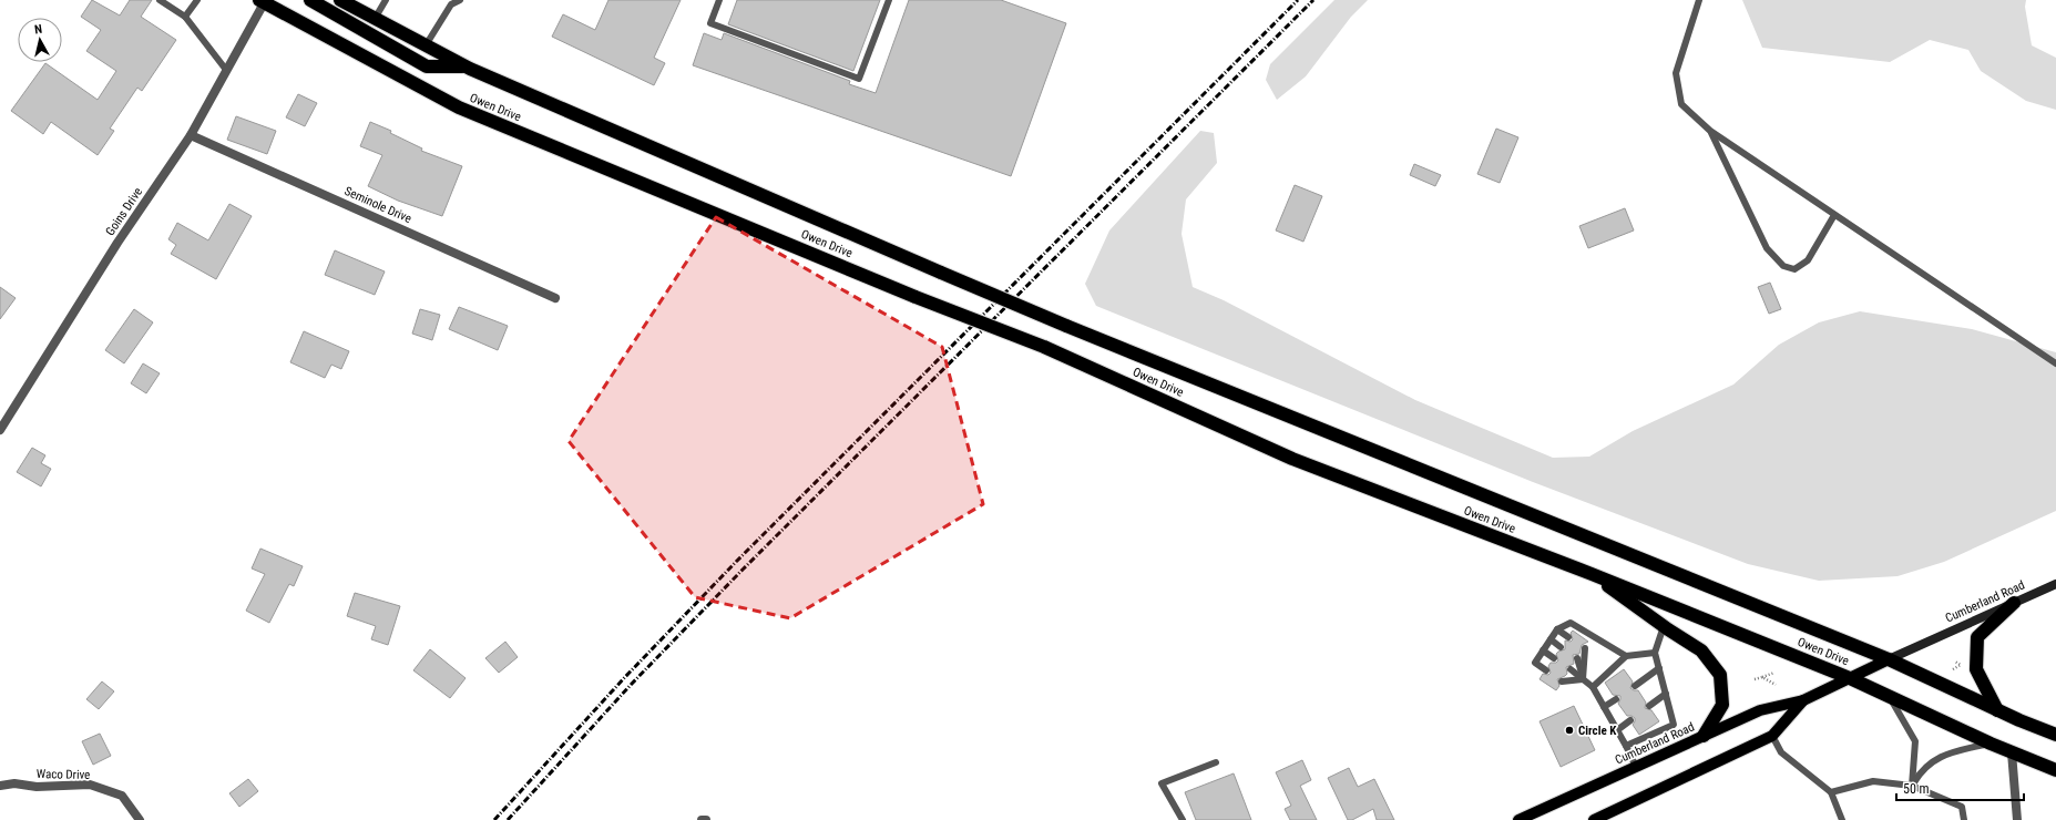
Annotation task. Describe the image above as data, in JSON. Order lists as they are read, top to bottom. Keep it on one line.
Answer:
{"streets":{"highway":["Owen Drive"],"main road":["Cumberland Road"],"street":["Seminole Drive","Goins Drive","Waco Drive"]},"crossings":[["Owen Drive","Goins Drive"],["Owen Drive","Cumberland Road"],["Seminole Drive","Goins Drive"]],"places":["Circle K"],"scale_bar":"50 m","north":"top"}
